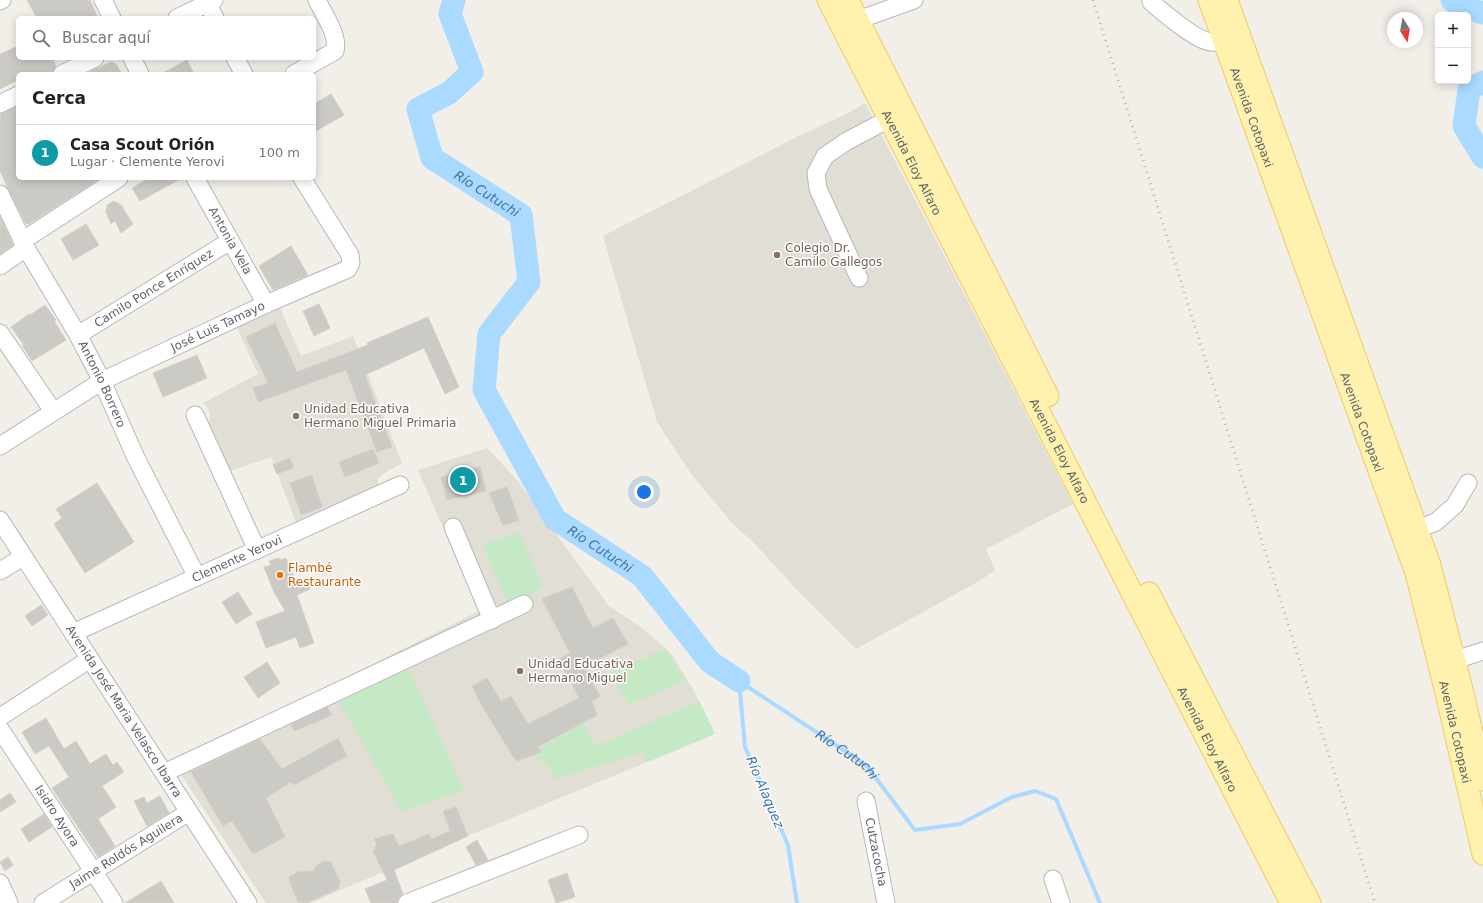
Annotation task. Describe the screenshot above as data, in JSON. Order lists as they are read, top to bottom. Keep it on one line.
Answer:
{"streets":{"main road":["Avenida Cotopaxi","Avenida Eloy Alfaro"],"street":["Antonia Vela","Camilo Ponce Enríquez","José Luis Tamayo","Antonio Borrero","Clemente Yerovi","Avenida José Maria Velasco Ibarra","Isidro Ayora","Jaime Roldós Aguilera","Cutzacocha"]},"crossings":[["Antonia Vela","Camilo Ponce Enríquez"],["Antonia Vela","José Luis Tamayo"],["Camilo Ponce Enríquez","Antonio Borrero"],["José Luis Tamayo","Antonio Borrero"],["Antonio Borrero","Clemente Yerovi"],["Clemente Yerovi","Avenida José Maria Velasco Ibarra"],["Avenida José Maria Velasco Ibarra","Jaime Roldós Aguilera"],["Isidro Ayora","Jaime Roldós Aguilera"]],"water":["Río Cutuchi","Río Alaquez"],"places":["Colegio Dr. Camilo Gallegos","Unidad Educativa Hermano Miguel Primaria","Flambé Restaurante","Unidad Educativa Hermano Miguel"],"north":"bottom","page":{"map_buttons":["+","−"],"search":"Buscar aquí","heading":"Cerca","list":[{"mark":"1","name":"Casa Scout Orión","note":"Lugar · Clemente Yerovi","value":"100 m"}],"pins":"1"}}
